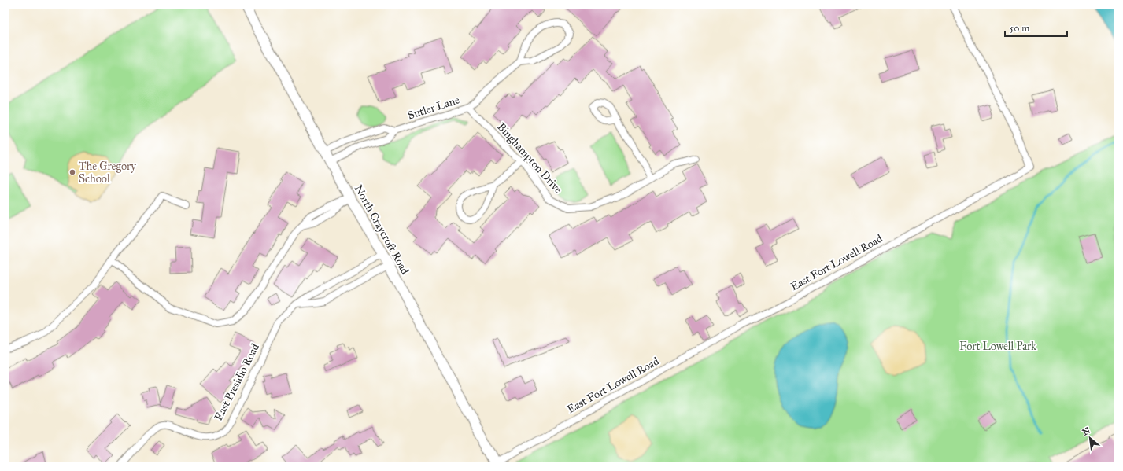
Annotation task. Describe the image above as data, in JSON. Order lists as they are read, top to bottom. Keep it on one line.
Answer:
{"streets":{"main road":["North Craycroft Road"],"street":["Sutler Lane","Binghampton Drive","East Fort Lowell Road","East Presidio Road"]},"crossings":[["Sutler Lane","Binghampton Drive"],["Sutler Lane","North Craycroft Road"],["North Craycroft Road","East Fort Lowell Road"],["North Craycroft Road","East Presidio Road"]],"parks":["Fort Lowell Park"],"places":["The Gregory School"],"scale_bar":"50 m","north":"top left"}
